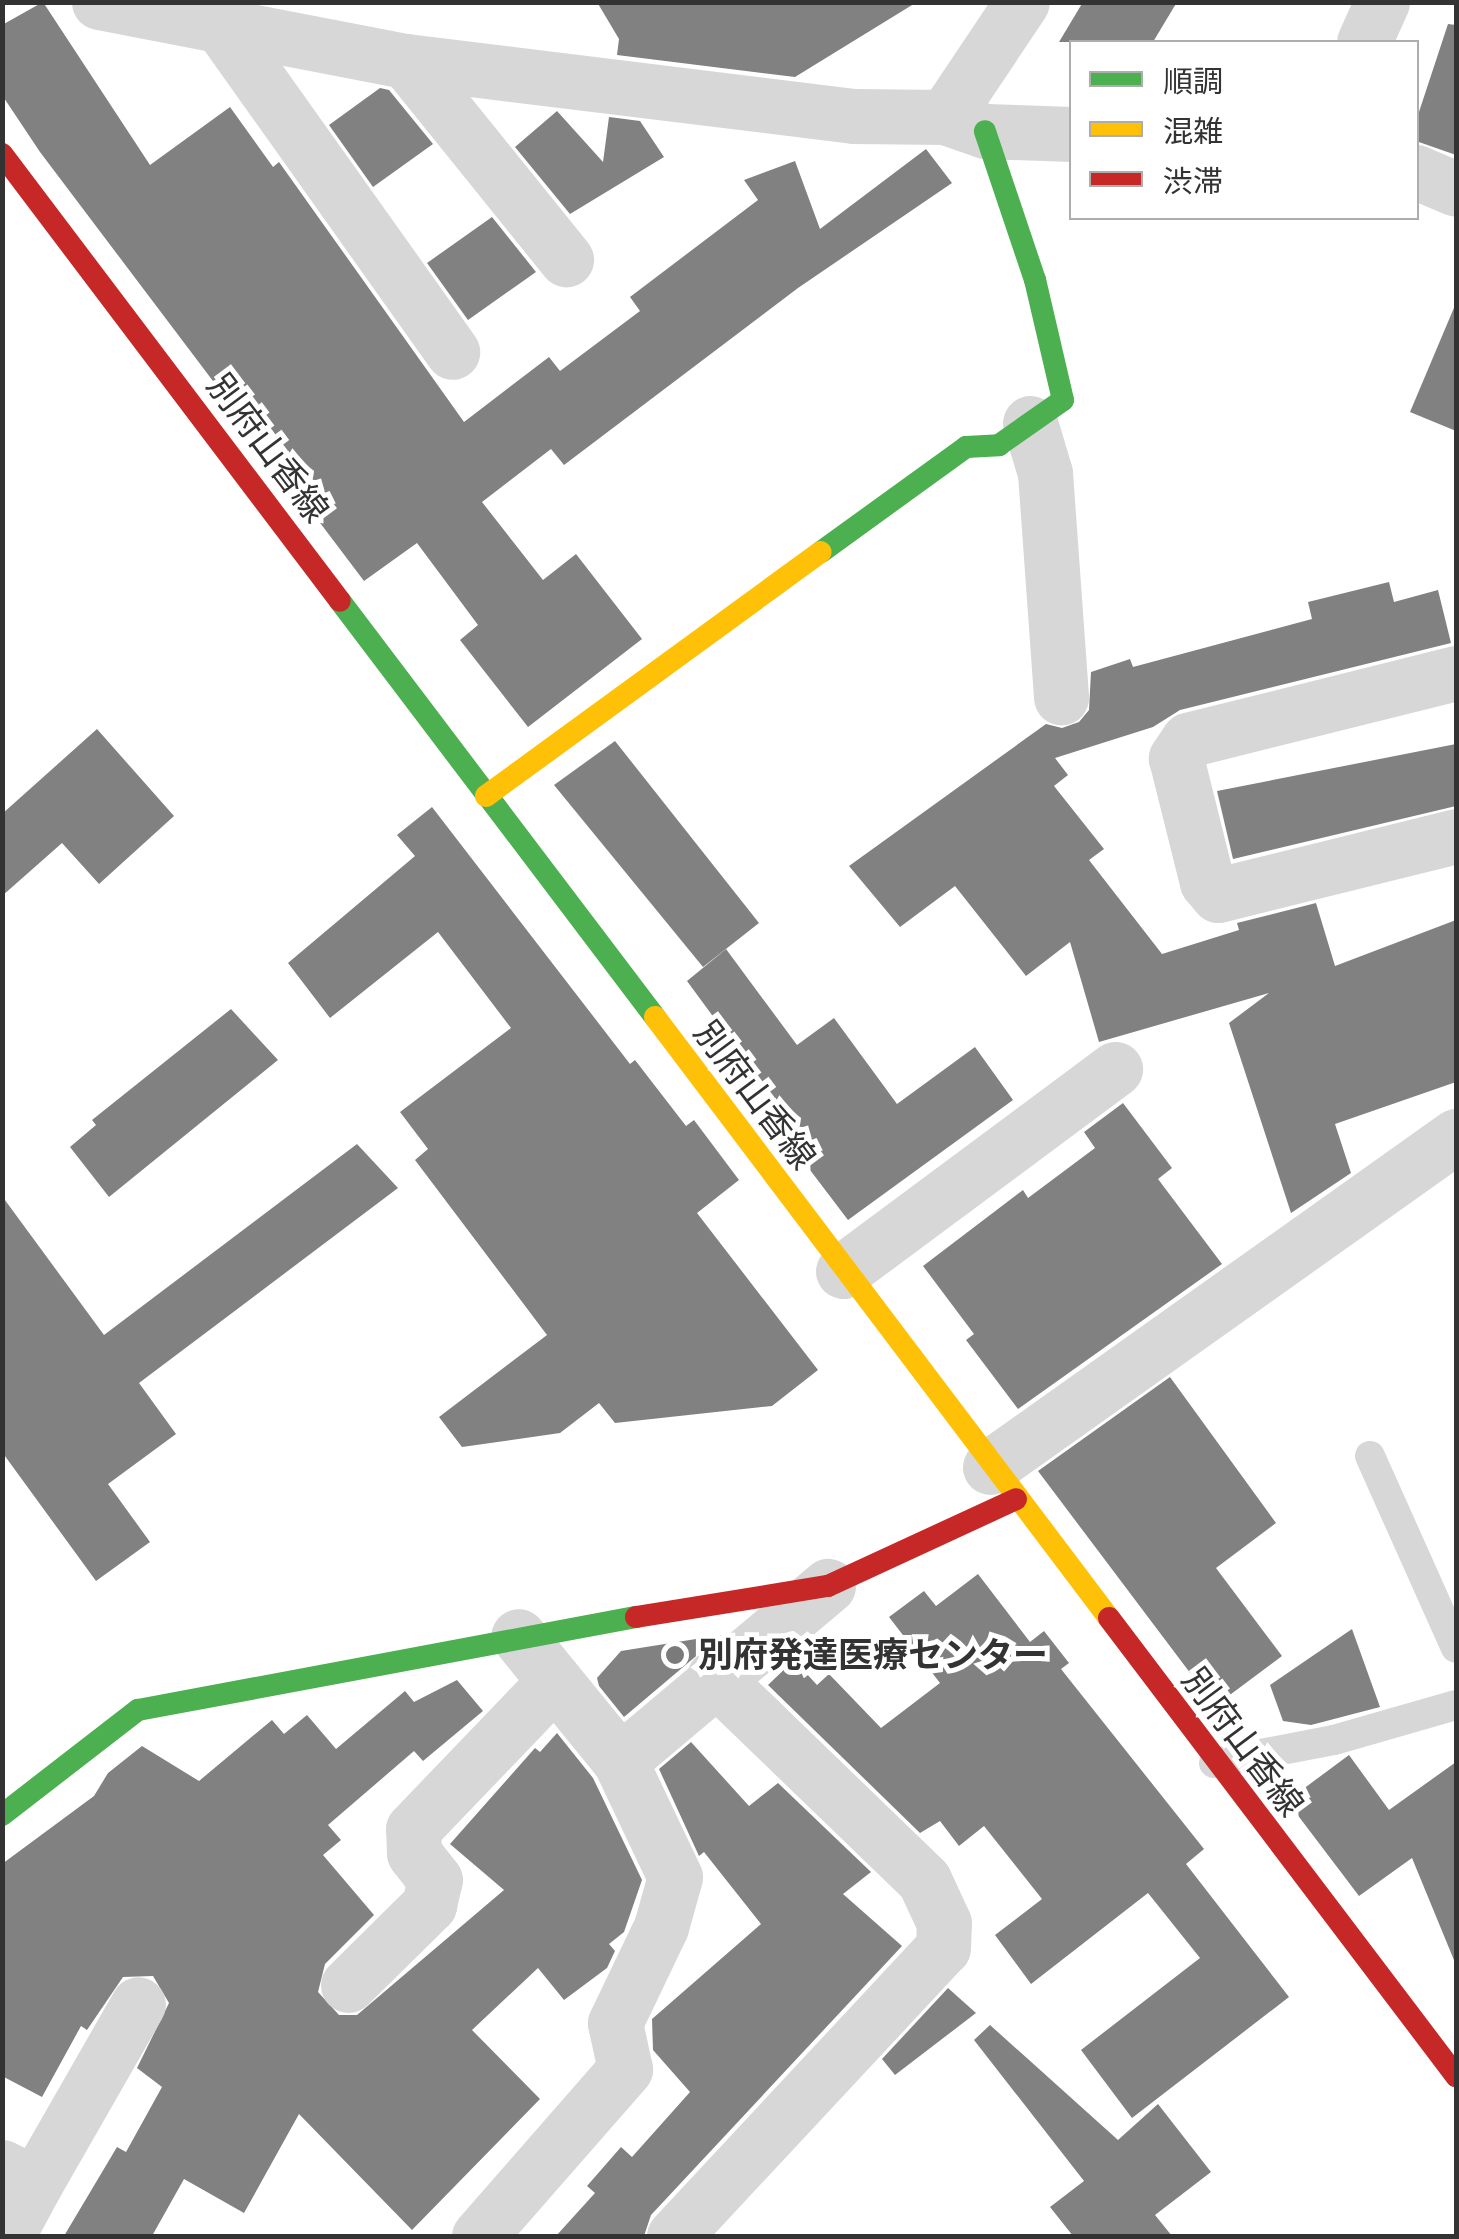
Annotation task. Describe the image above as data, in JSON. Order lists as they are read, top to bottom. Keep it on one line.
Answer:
{"streets":{"main road":["別府山香線"]},"places":["別府発達医療センター"],"legend":["順調","混雑","渋滞"]}
